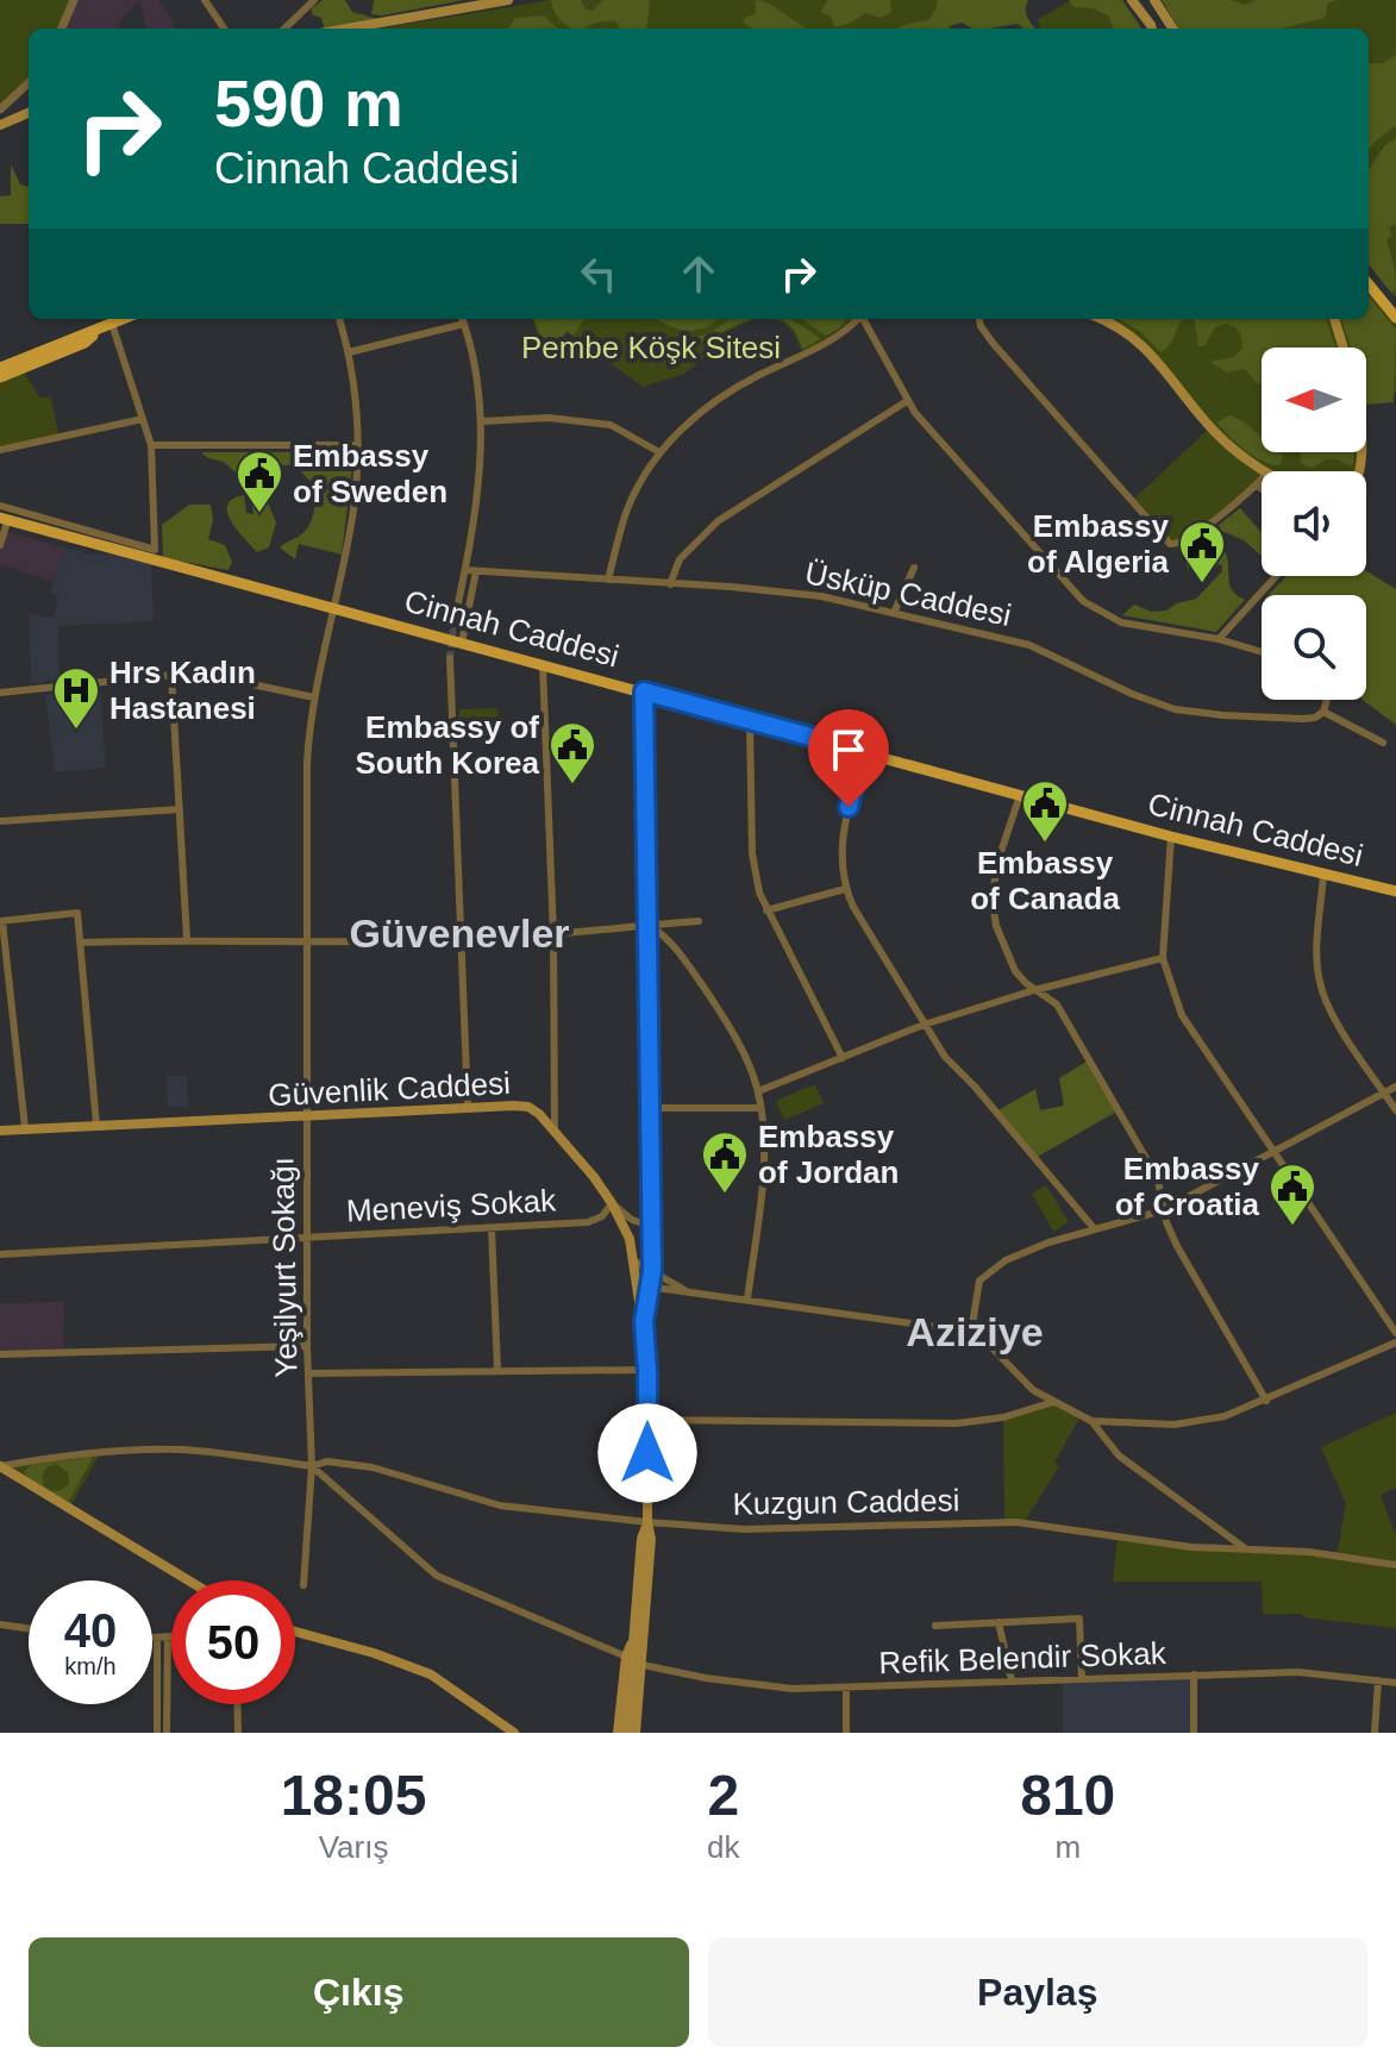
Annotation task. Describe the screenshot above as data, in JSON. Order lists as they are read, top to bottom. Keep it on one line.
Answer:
{"streets":{"main road":["Cinnah Caddesi","Güvenlik Caddesi"],"street":["Üsküp Caddesi","Meneviş Sokak","Yeşilyurt Sokağı","Kuzgun Caddesi","Refik Belendir Sokak"]},"crossings":[["Cinnah Caddesi","Yeşilyurt Sokağı"],["Güvenlik Caddesi","Meneviş Sokak"],["Güvenlik Caddesi","Yeşilyurt Sokağı"],["Güvenlik Caddesi","Kuzgun Caddesi"],["Meneviş Sokak","Yeşilyurt Sokağı"],["Yeşilyurt Sokağı","Kuzgun Caddesi"]],"districts":["Güvenevler","Aziziye"],"parks":["Pembe Köşk Sitesi"],"places":{"public building":["Embassy of Sweden","Embassy of Algeria","Embassy of South Korea","Embassy of Canada","Embassy of Jordan","Embassy of Croatia"],"hospital":["Hrs Kadın Hastanesi"]},"north":"left","page":{"turn":["590 m","Cinnah Caddesi"],"speed":"40 km/h","limit":"50","eta":["18:05","Varış","2","dk","810","m"],"buttons":["Çıkış","Paylaş"]}}
